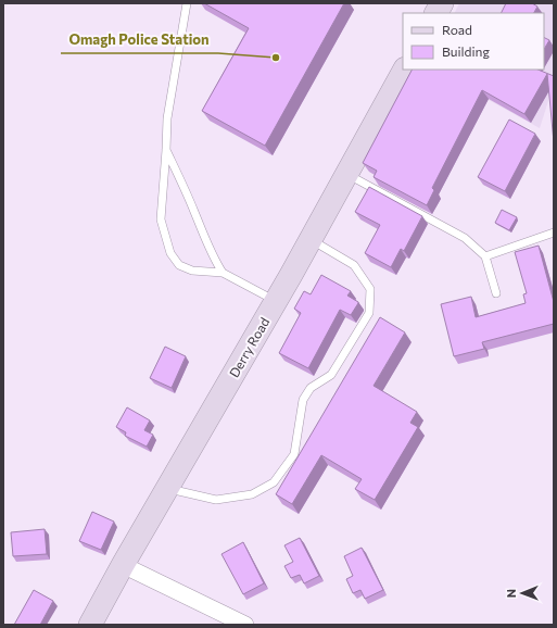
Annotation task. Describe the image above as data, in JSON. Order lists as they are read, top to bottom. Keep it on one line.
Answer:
{"streets":{"main road":["Derry Road"]},"places":["Omagh Police Station"],"legend":["Road","Building"],"north":"left"}
